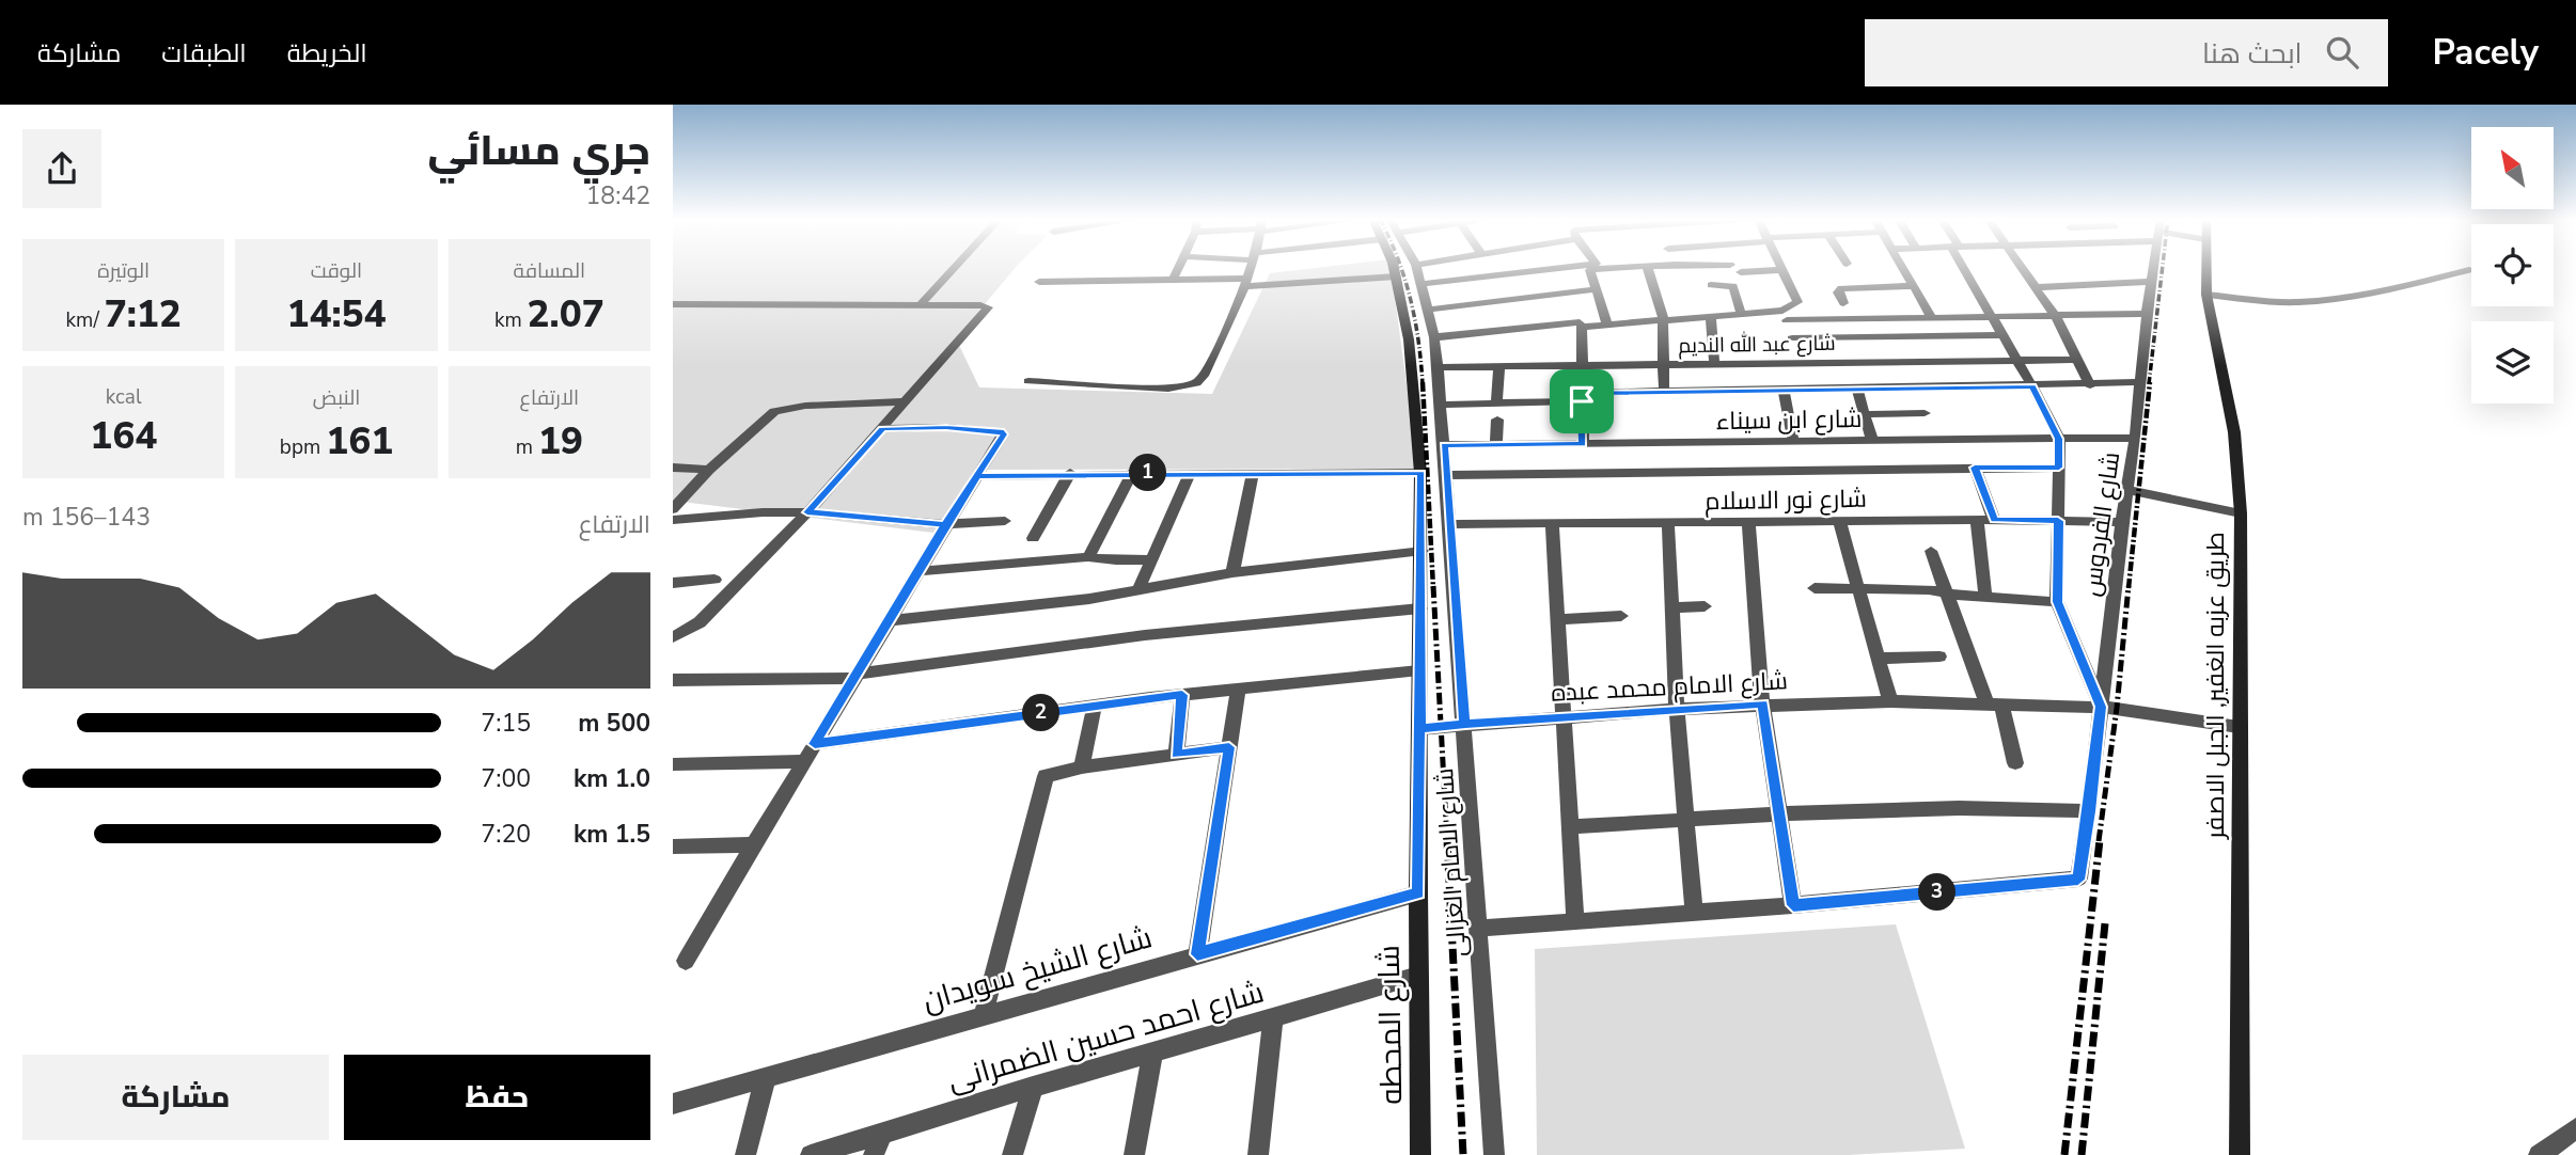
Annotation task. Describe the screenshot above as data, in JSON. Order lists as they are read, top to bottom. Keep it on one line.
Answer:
{"streets":{"street":["شارع عبد الله النديم","شارع ابن سيناء","شارع نور الاسلام","شارع الفردوس","طريق عزبه الغفير, الجبل الاصفر","شارع الامام محمد عبده","شارع الامام الغزالى","شارع الشيخ سويدان","شارع المحطه","شارع احمد حسين الضمرانى"]},"crossings":[["شارع عبد الله النديم","شارع الامام الغزالى"],["شارع ابن سيناء","شارع الفردوس"],["شارع ابن سيناء","شارع الامام الغزالى"],["شارع نور الاسلام","شارع الفردوس"],["شارع نور الاسلام","شارع الامام الغزالى"],["شارع الفردوس","شارع الامام محمد عبده"],["طريق عزبه الغفير, الجبل الاصفر","شارع الامام محمد عبده"],["شارع الامام محمد عبده","شارع الامام الغزالى"],["شارع الامام محمد عبده","شارع المحطه"],["شارع الشيخ سويدان","شارع المحطه"],["شارع المحطه","شارع احمد حسين الضمرانى"]],"north":"top left","page":{"header":"Pacely","search":"ابحث هنا","nav":["الخريطة","الطبقات","مشاركة"],"heading":["جري مسائي","18:42"],"stats":[["المسافة","2.07 km"],["الوقت","14:54"],["الوتيرة","7:12 /km"],["الارتفاع","19 m"],["النبض","161 bpm"],["kcal","164"]],"pins":["1","2","3"],"chart":["الارتفاع","143–156 m"],"list":[{"name":"500 m","note":"7:15"},{"name":"1.0 km","note":"7:00"},{"name":"1.5 km","note":"7:20"}],"buttons":["حفظ","مشاركة"]}}
